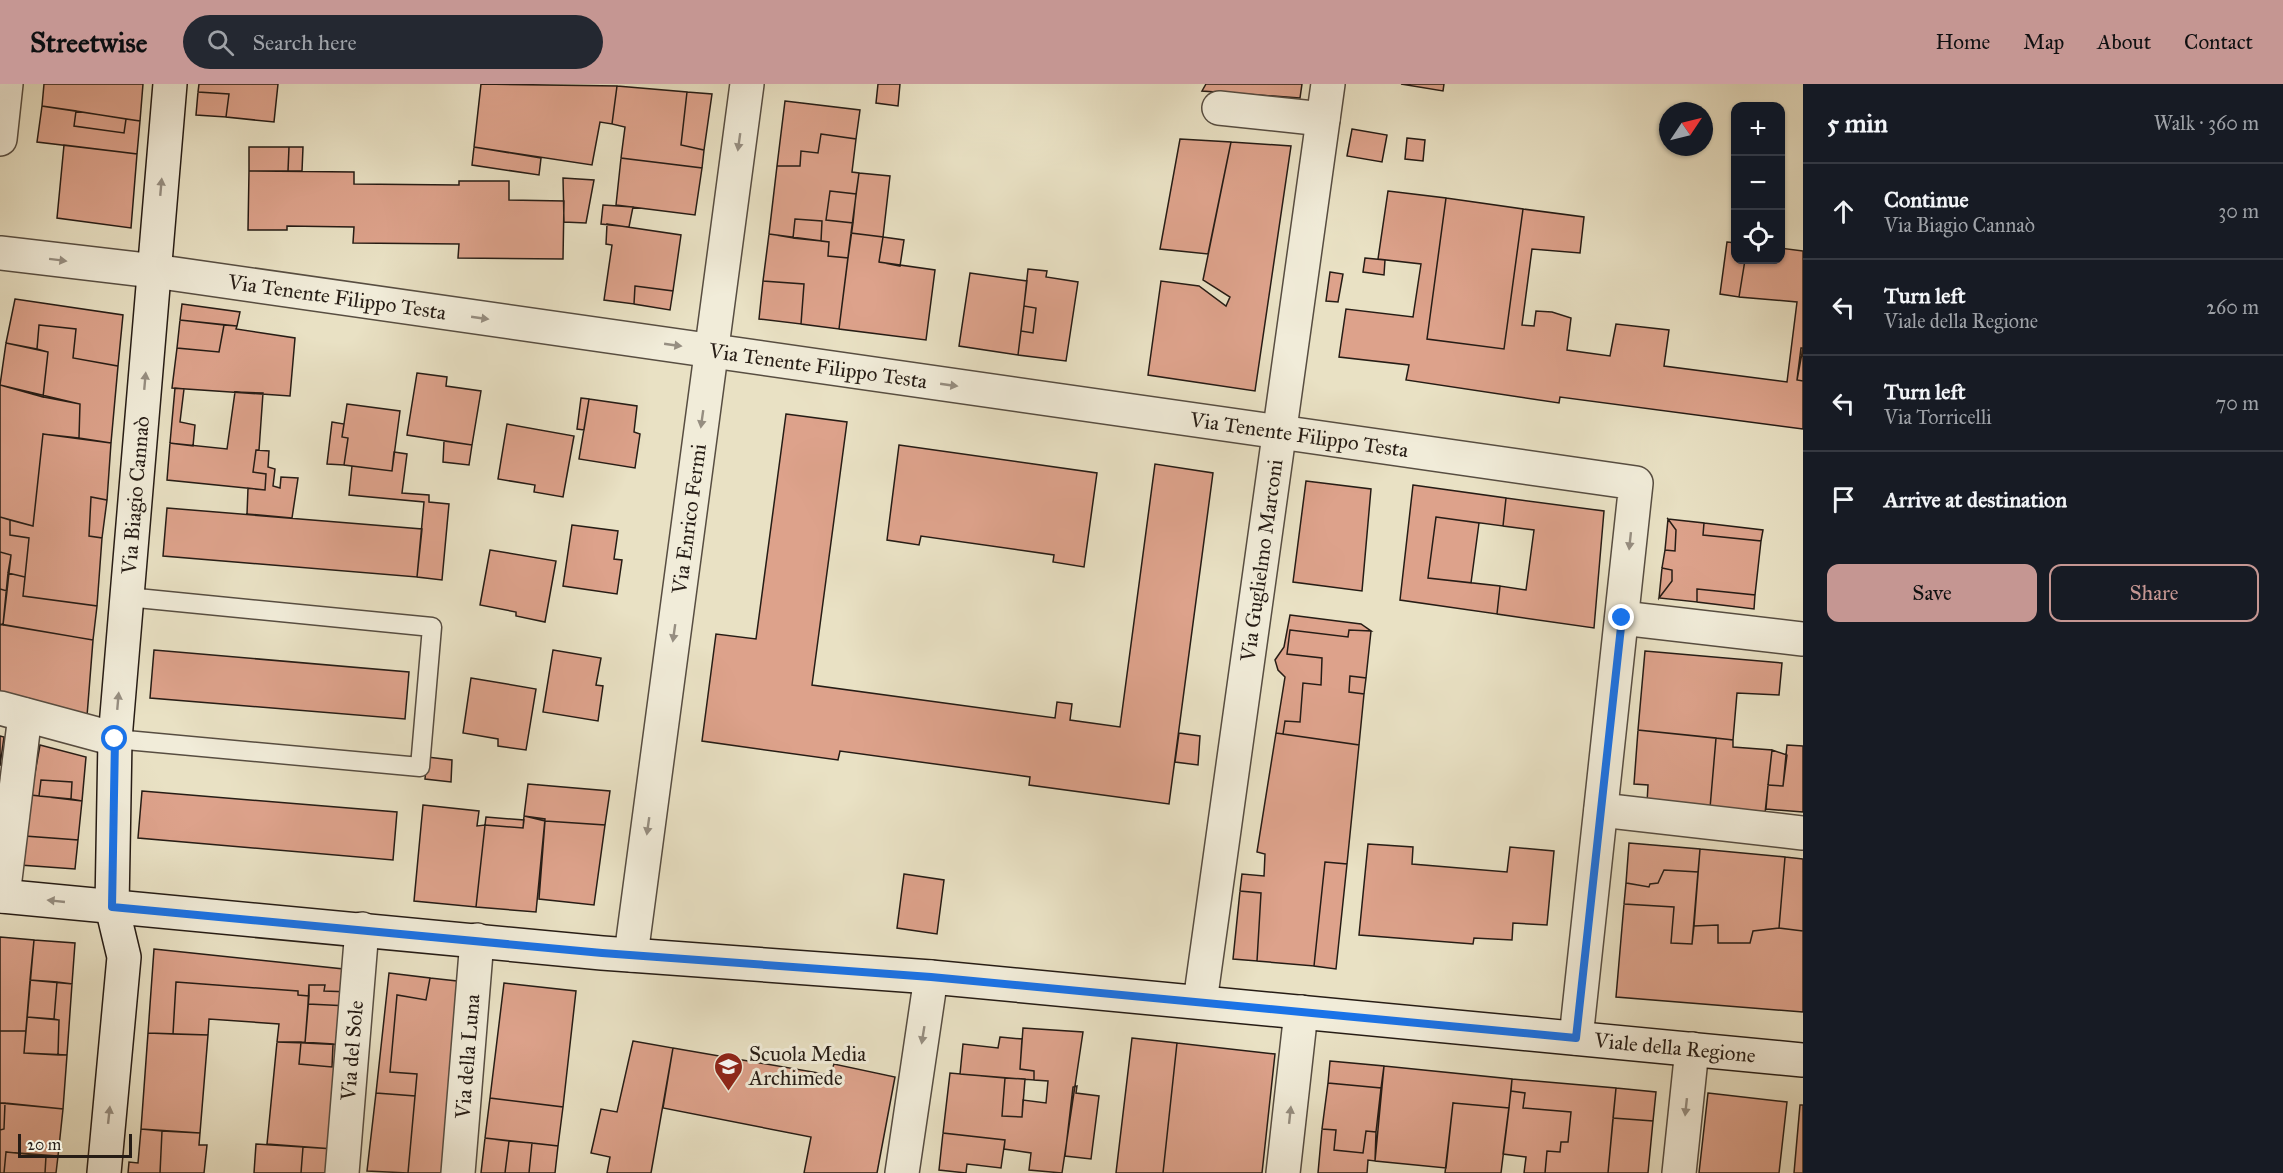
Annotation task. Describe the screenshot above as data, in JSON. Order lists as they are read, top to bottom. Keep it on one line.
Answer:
{"streets":{"street":["Via Tenente Filippo Testa","Via Biagio Cannaò","Via Enrico Fermi","Via Guglielmo Marconi","Viale della Regione","Via del Sole","Via della Luna"]},"crossings":[["Via Tenente Filippo Testa","Via Biagio Cannaò"],["Via Tenente Filippo Testa","Via Enrico Fermi"],["Via Tenente Filippo Testa","Via Guglielmo Marconi"],["Via Biagio Cannaò","Viale della Regione"],["Via Enrico Fermi","Viale della Regione"],["Via Guglielmo Marconi","Viale della Regione"],["Viale della Regione","Via del Sole"],["Viale della Regione","Via della Luna"]],"one_way":["Via Tenente Filippo Testa","Via Biagio Cannaò","Via Enrico Fermi"],"places":{"school or university":["Scuola Media Archimede"]},"scale_bar":"20 m","north":"top right","page":{"header":"Streetwise","search":"Search here","nav":["Home","Map","About","Contact"],"heading":["5 min","Walk · 360 m"],"map_buttons":["+","−"],"list":[["Continue","Via Biagio Cannaò","30 m"],["Turn left","Viale della Regione","260 m"],["Turn left","Via Torricelli","70 m"],"Arrive at destination"],"buttons":["Save","Share"],"scale":"20 m"}}
